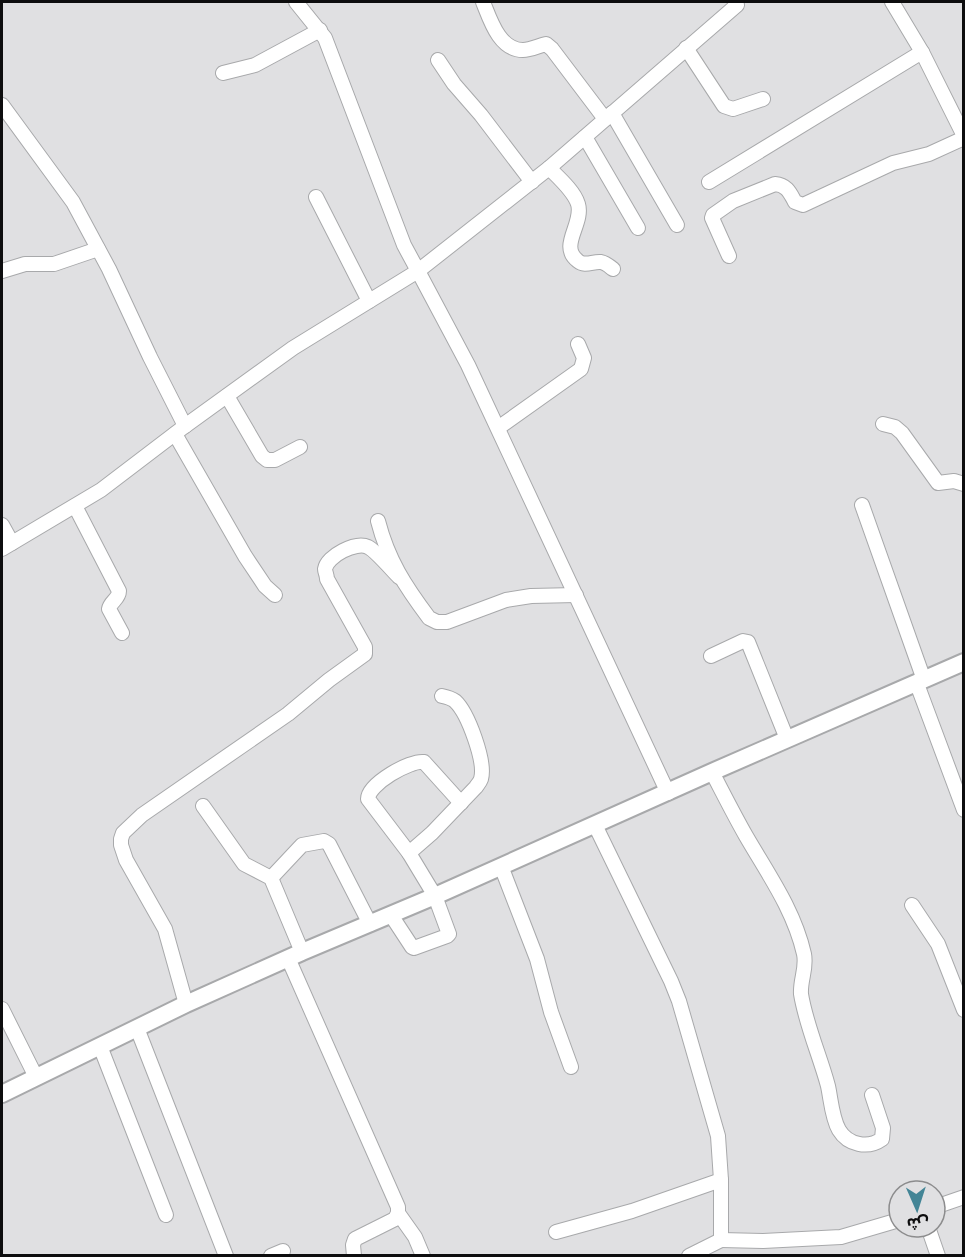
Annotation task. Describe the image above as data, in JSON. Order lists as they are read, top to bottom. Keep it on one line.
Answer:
{"north":"bottom"}
